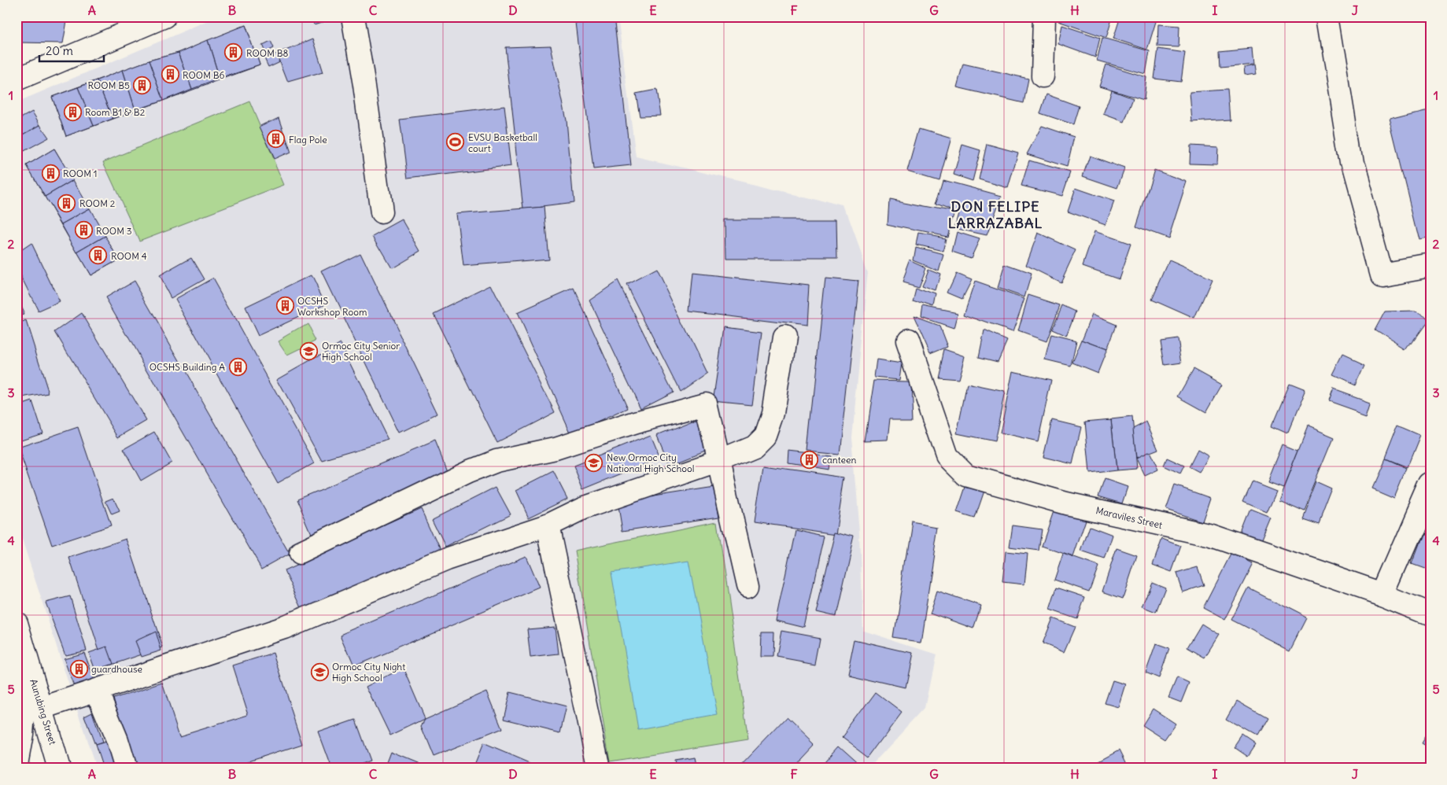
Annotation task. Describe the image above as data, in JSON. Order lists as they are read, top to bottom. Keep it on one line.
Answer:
{"streets":{"street":["Maraviles Street","Aunubing Street"]},"districts":["DON FELIPE LARRAZABAL"],"places":{"building":["ROOM B8","ROOM B6","ROOM B5","Room B1 & B2","Flag Pole","ROOM 1","ROOM 2","ROOM 3","ROOM 4","OCSHS Workshop Room","OCSHS Building A","canteen","guardhouse"],"sports":["EVSU Basketball court"],"school or university":["Ormoc City Senior High School","New Ormoc City National High School","Ormoc City Night High School"]},"scale_bar":"20 m","grid":{"columns":["A","B","C","D","E","F","G","H","I","J"],"rows":["1","2","3","4","5"]}}
